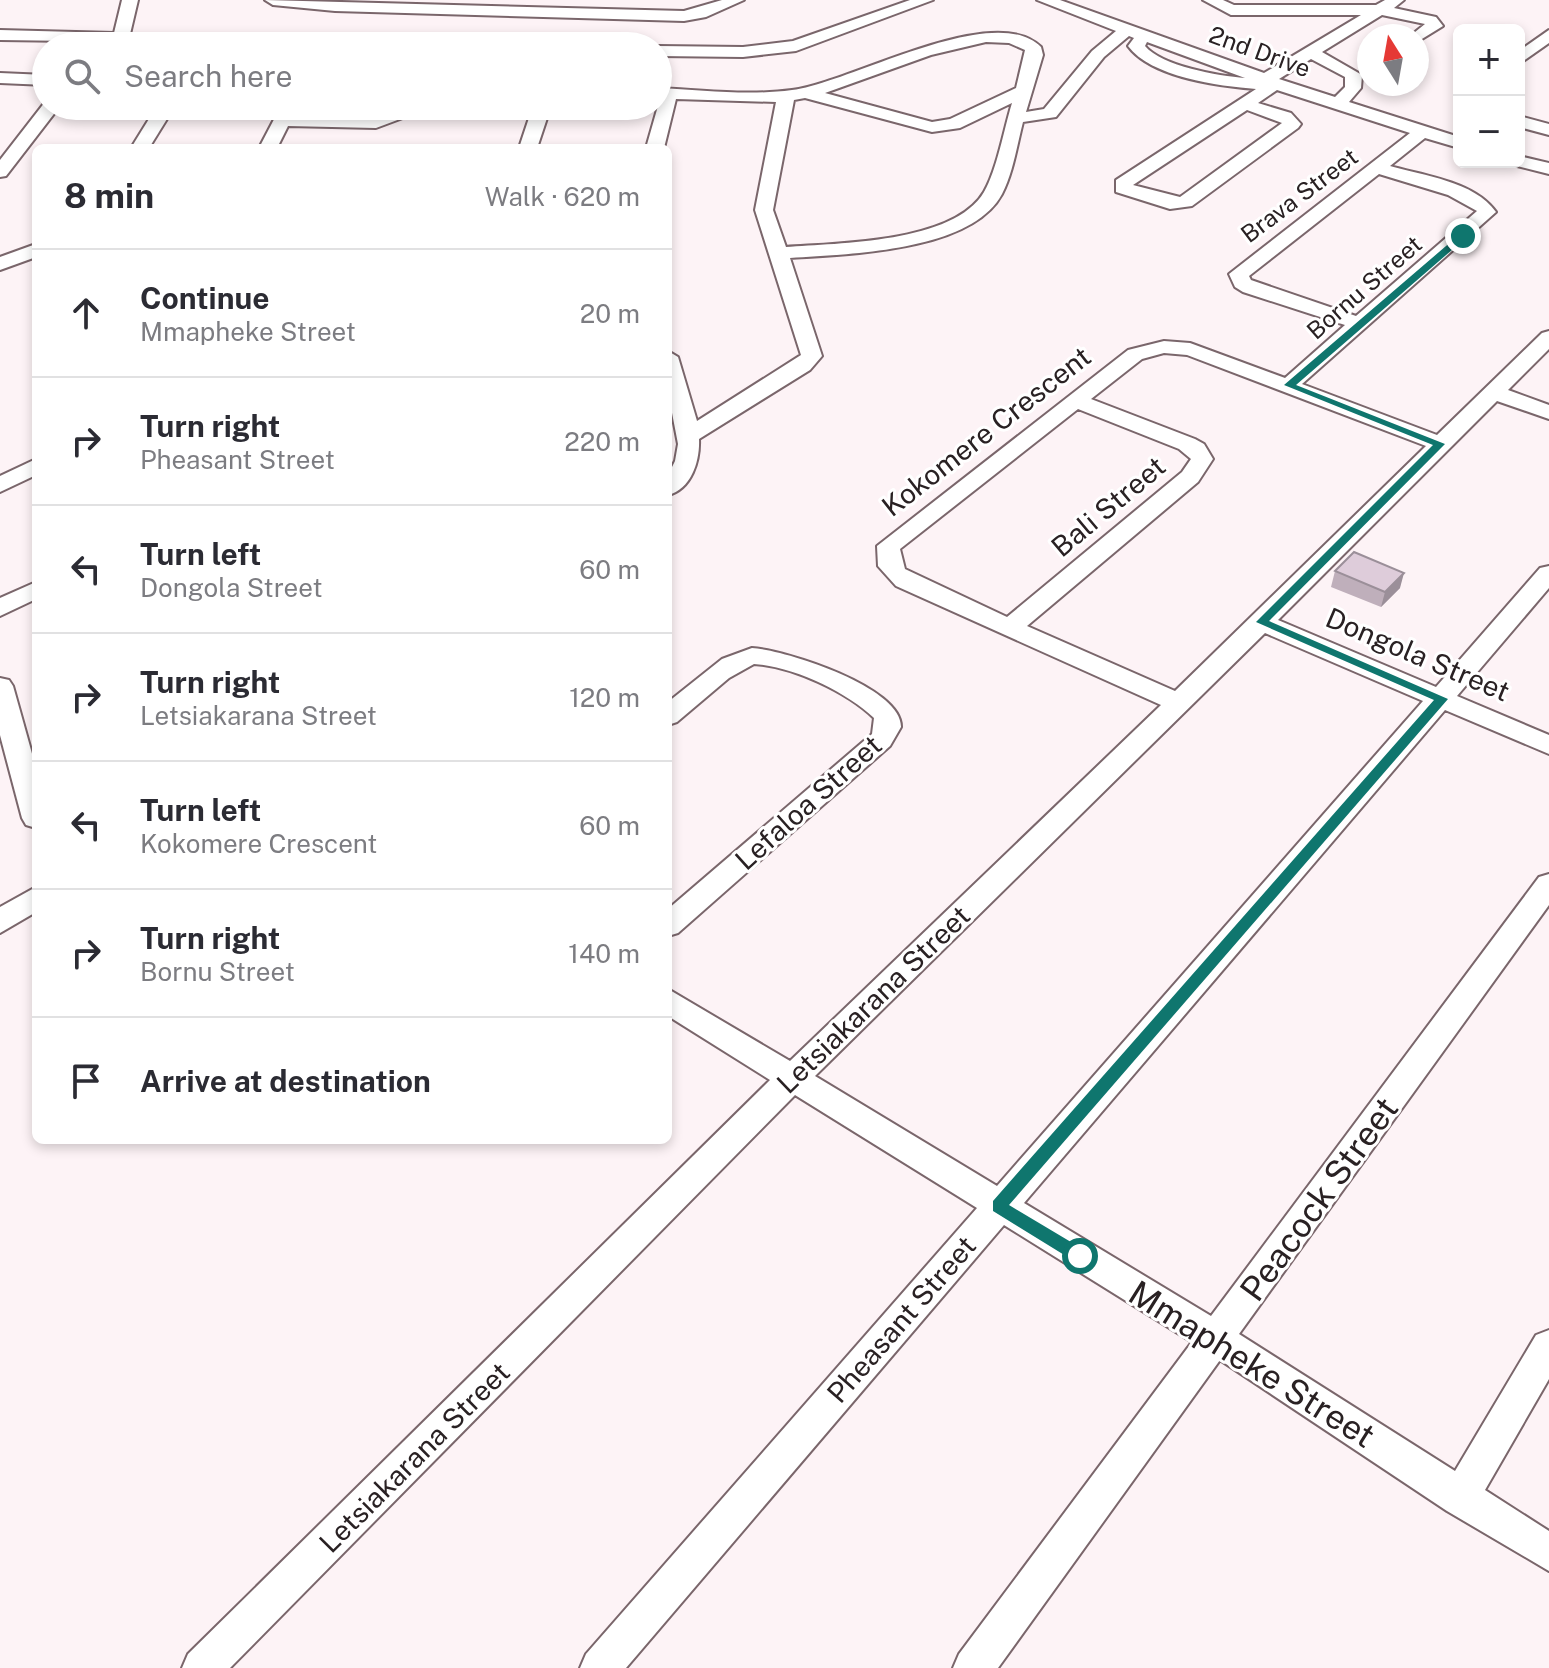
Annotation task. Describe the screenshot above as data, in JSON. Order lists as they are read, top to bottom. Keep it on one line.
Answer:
{"streets":{"street":["2nd Drive","Brava Street","Bornu Street","Kokomere Crescent","Bali Street","Dongola Street","Lefaloa Street","Letsiakarana Street","Peacock Street","Pheasant Street","Mmapheke Street"]},"crossings":[["2nd Drive","Brava Street"],["Brava Street","Bornu Street"],["Bornu Street","Kokomere Crescent"],["Kokomere Crescent","Bali Street"],["Kokomere Crescent","Letsiakarana Street"],["Dongola Street","Letsiakarana Street"],["Dongola Street","Pheasant Street"],["Letsiakarana Street","Mmapheke Street"],["Peacock Street","Mmapheke Street"],["Pheasant Street","Mmapheke Street"]],"north":"top","page":{"map_buttons":["+","−"],"search":"Search here","heading":["8 min","Walk · 620 m"],"list":[["Continue","Mmapheke Street","20 m"],["Turn right","Pheasant Street","220 m"],["Turn left","Dongola Street","60 m"],["Turn right","Letsiakarana Street","120 m"],["Turn left","Kokomere Crescent","60 m"],["Turn right","Bornu Street","140 m"],"Arrive at destination"]}}
